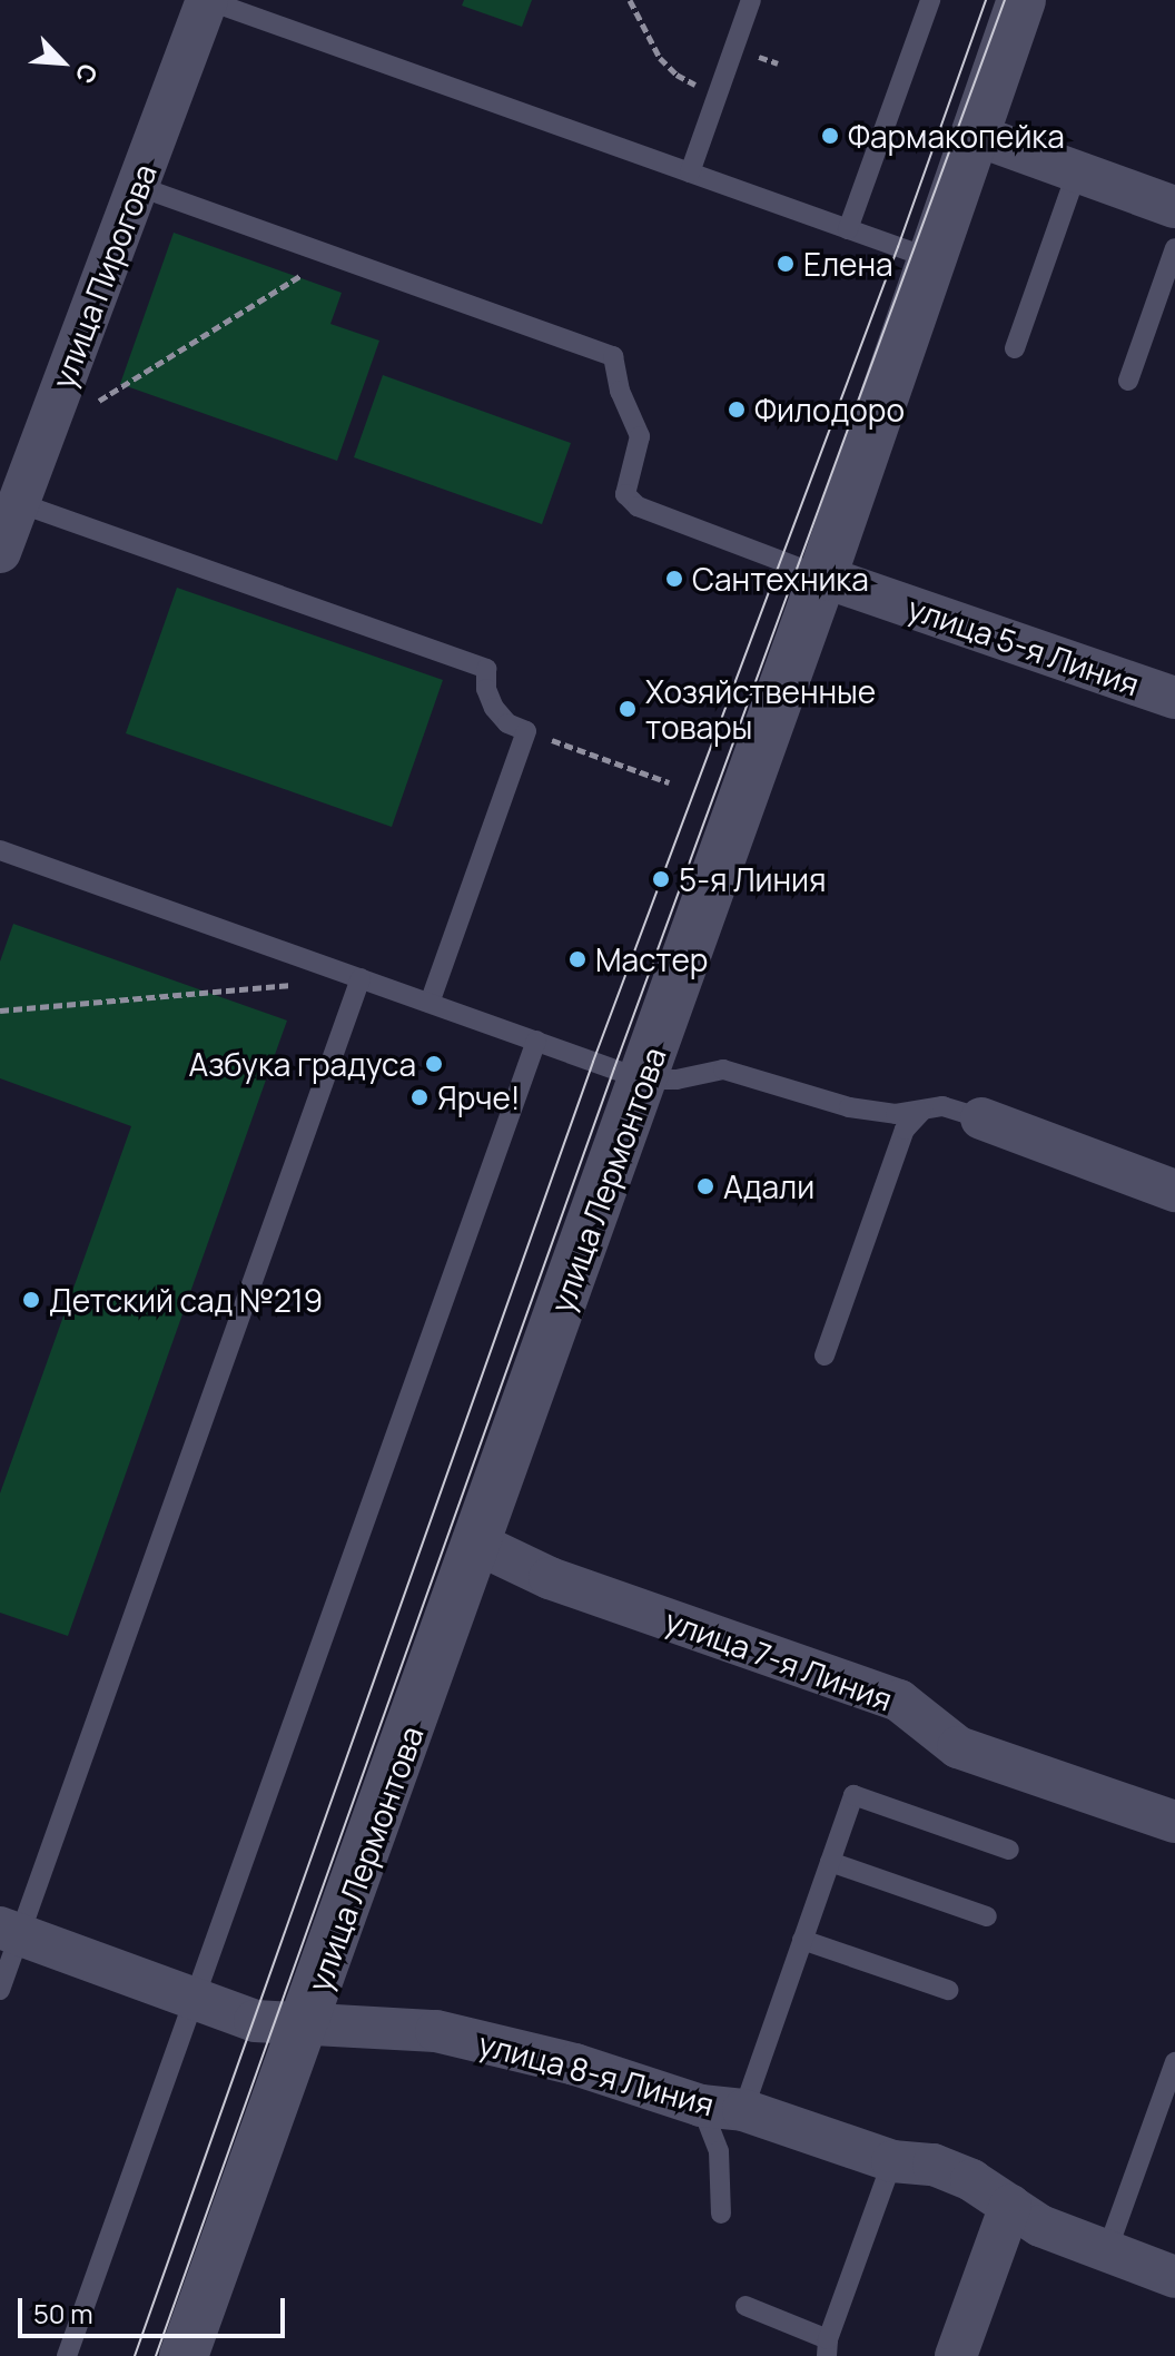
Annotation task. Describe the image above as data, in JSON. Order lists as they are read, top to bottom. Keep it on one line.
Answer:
{"streets":{"main road":["улица Лермонтова"],"street":["улица Пирогова","улица 5-я Линия","улица 7-я Линия","улица 8-я Линия"]},"crossings":[["улица 5-я Линия","улица Лермонтова"],["улица Лермонтова","улица 7-я Линия"],["улица Лермонтова","улица 8-я Линия"]],"places":["Фармакопейка","Елена","Филодоро","Сантехника","Хозяйственные товары","5-я Линия","Мастер","Азбука градуса","Ярче!","Адали","Детский сад №219"],"scale_bar":"50 m","north":"bottom right"}
